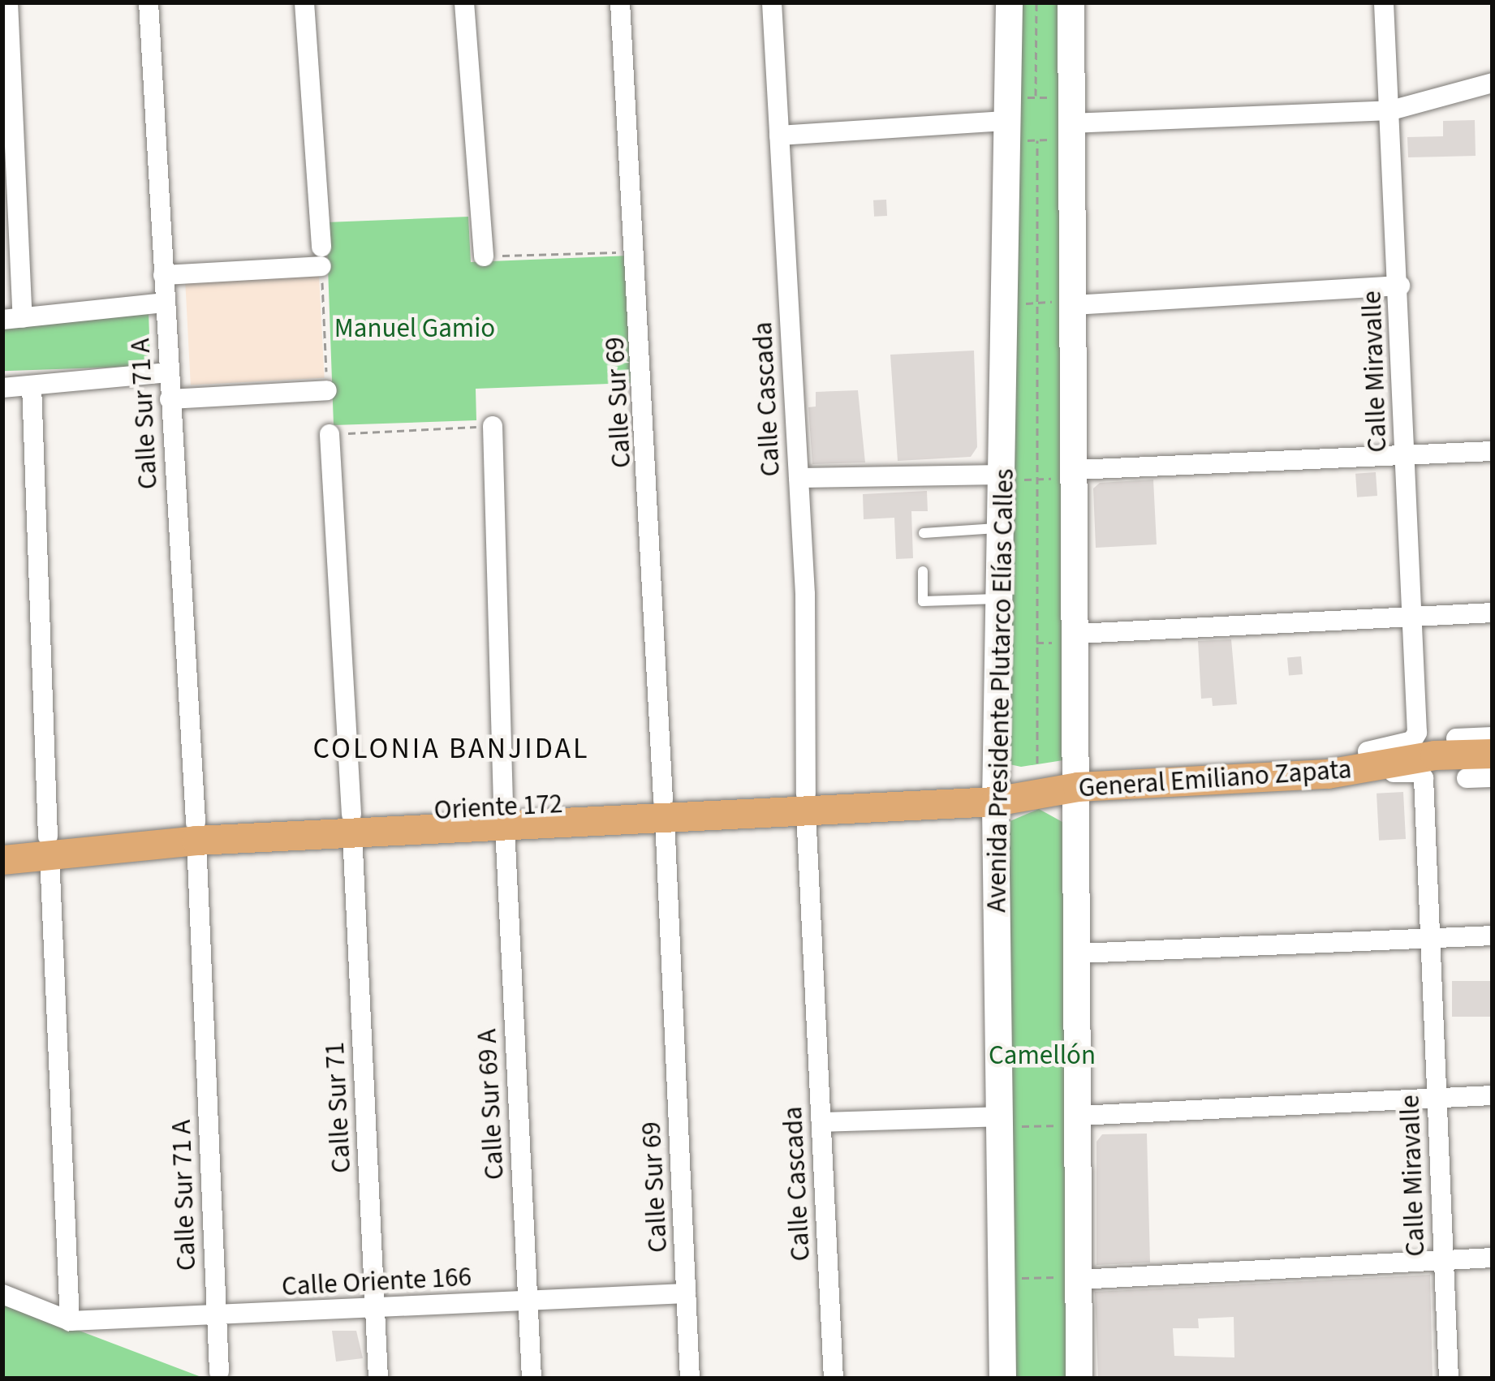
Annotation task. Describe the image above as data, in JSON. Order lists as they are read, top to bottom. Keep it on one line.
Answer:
{"streets":{"main road":["Avenida Presidente Plutarco Elías Calles","General Emiliano Zapata","Oriente 172"],"street":["Calle Miravalle","Calle Cascada","Calle Sur 69","Calle Sur 71 A","Calle Sur 69 A","Calle Sur 71","Calle Oriente 166"]},"crossings":[["Calle Miravalle","General Emiliano Zapata"],["Calle Cascada","Oriente 172"],["Calle Sur 69","Oriente 172"],["Calle Sur 69","Calle Oriente 166"],["Calle Sur 71 A","Oriente 172"],["Calle Sur 71 A","Calle Oriente 166"],["Avenida Presidente Plutarco Elías Calles","General Emiliano Zapata"],["Avenida Presidente Plutarco Elías Calles","Oriente 172"],["General Emiliano Zapata","Oriente 172"],["Oriente 172","Calle Sur 69 A"],["Oriente 172","Calle Sur 71"],["Calle Sur 69 A","Calle Oriente 166"],["Calle Sur 71","Calle Oriente 166"]],"districts":["COLONIA BANJIDAL"],"parks":["Manuel Gamio","Camellón"]}
